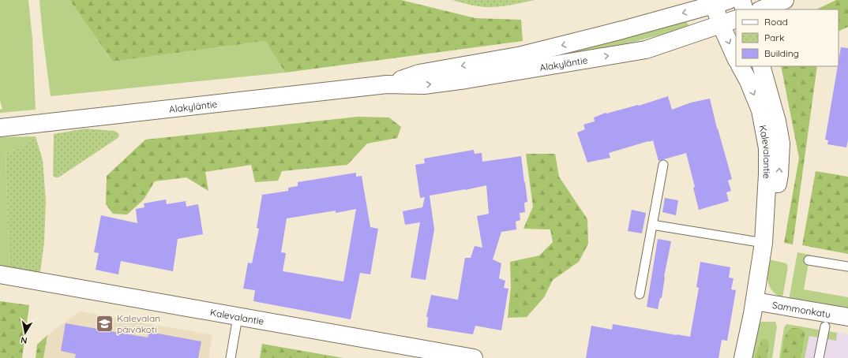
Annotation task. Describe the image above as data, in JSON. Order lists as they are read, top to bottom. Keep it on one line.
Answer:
{"streets":{"street":["Alakyläntie","Kalevalantie","Sammonkatu"]},"crossings":[["Kalevalantie","Sammonkatu"]],"places":{"school or university":["Kalevalan päiväkoti"]},"legend":["Road","Park","Building"],"north":"bottom"}
